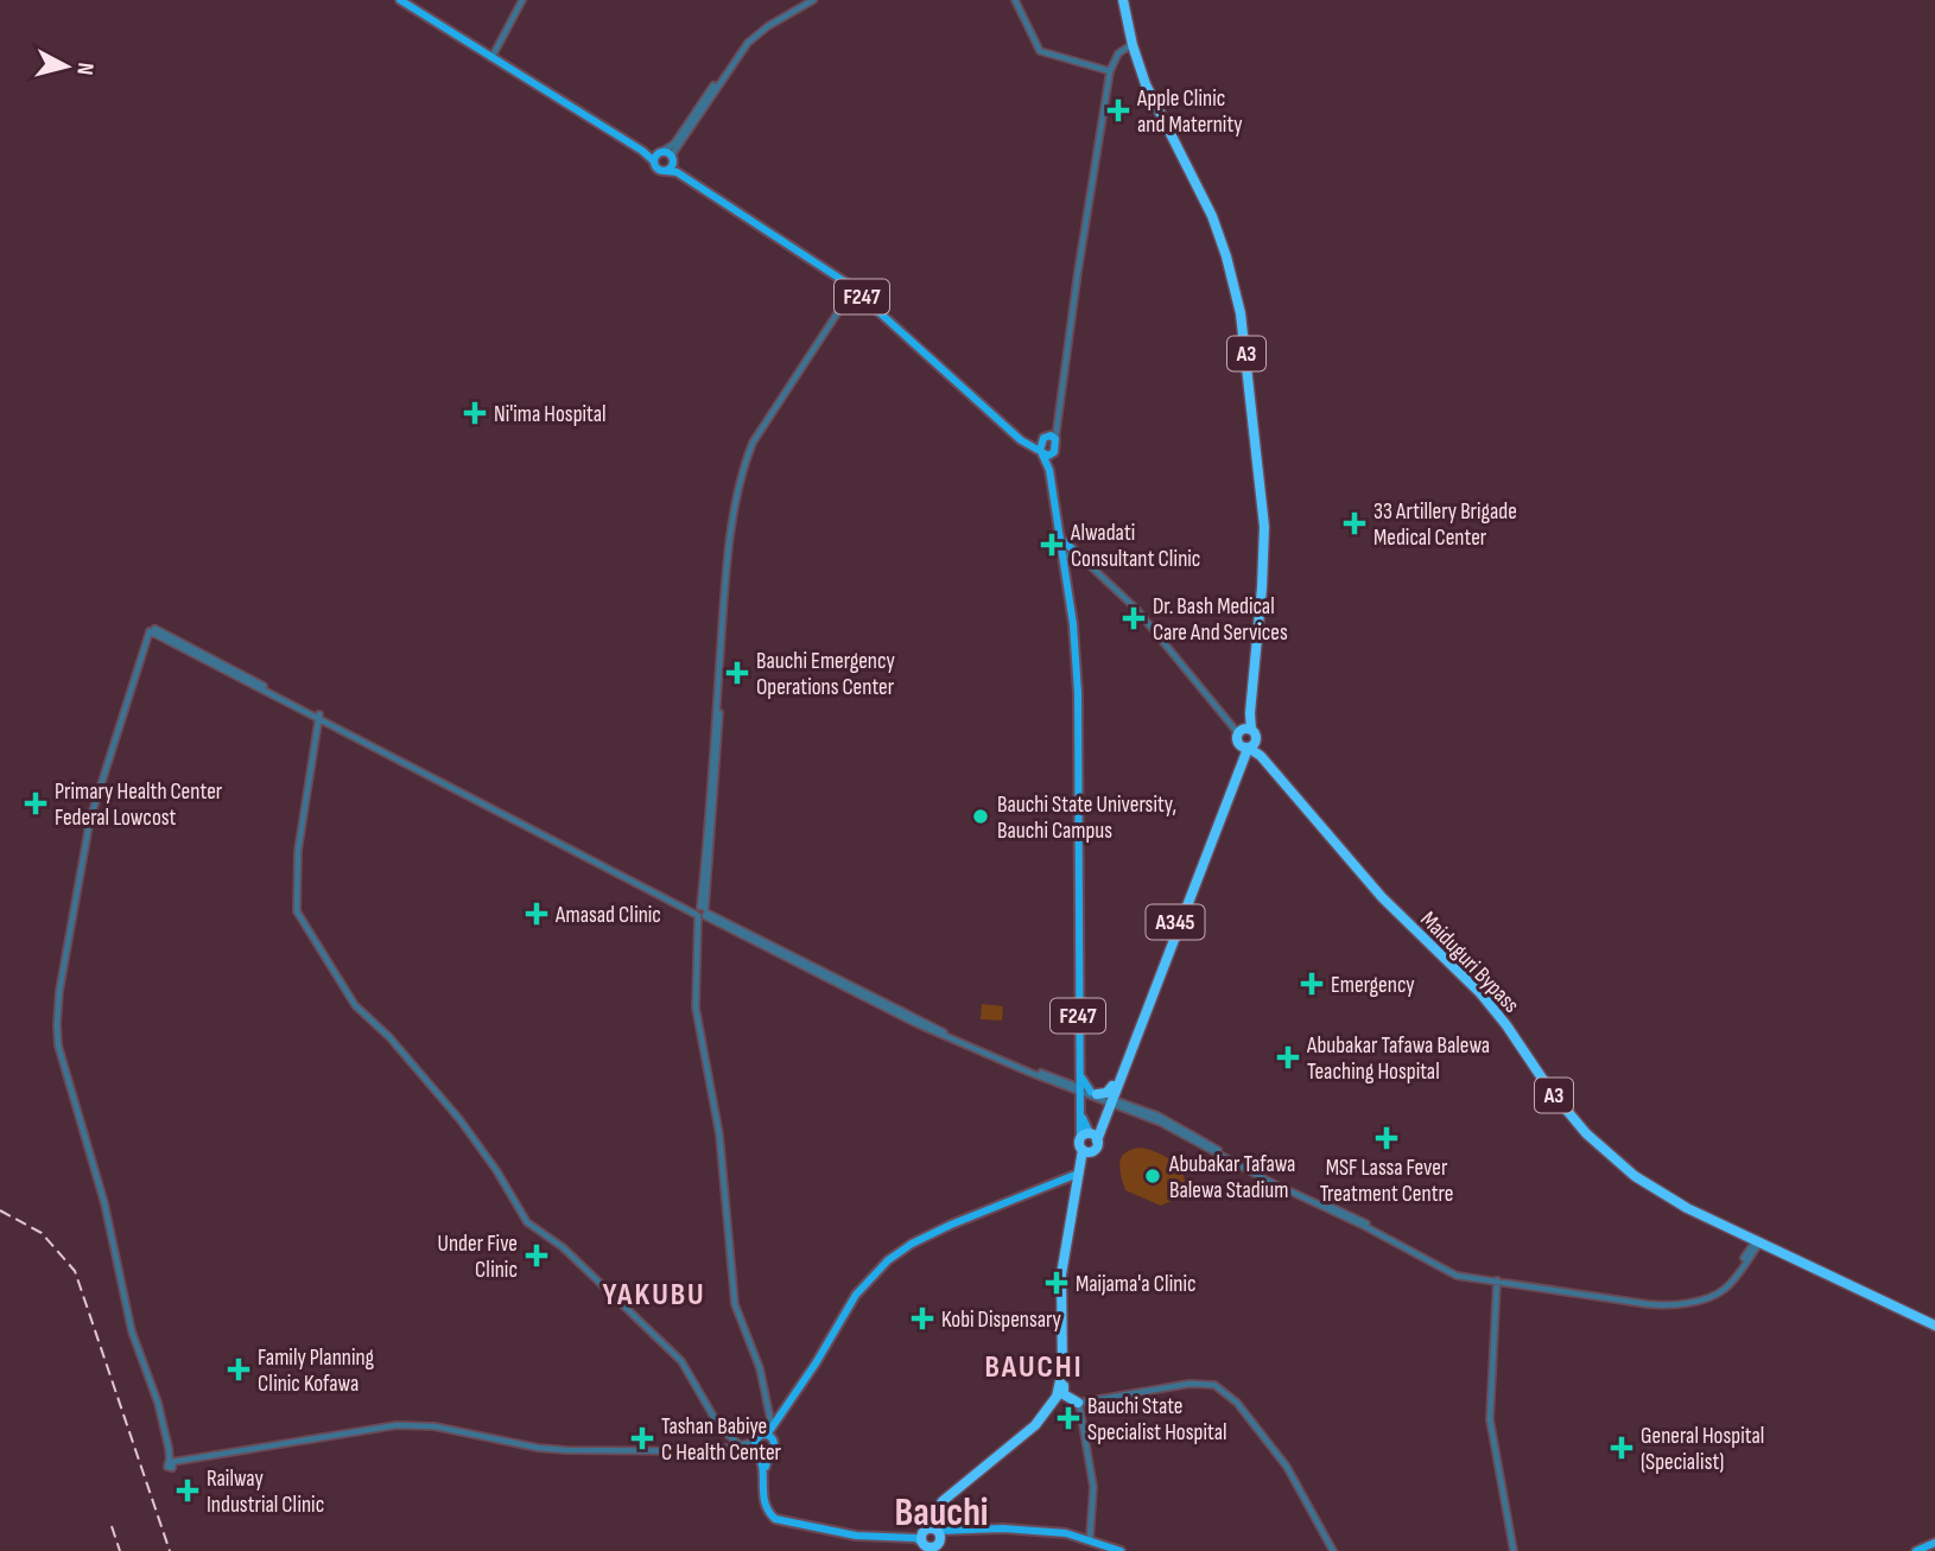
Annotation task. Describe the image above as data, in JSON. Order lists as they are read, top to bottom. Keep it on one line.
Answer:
{"streets":{"highway":["A3","A345","Maiduguri Bypass"],"main road":["F247"]},"crossings":[["A3","A345"],["A3","Maiduguri Bypass"],["A345","Maiduguri Bypass"]],"districts":["YAKUBU","BAUCHI","Bauchi"],"places":{"health":["Apple Clinic and Maternity","Ni'ima Hospital","33 Artillery Brigade Medical Center","Alwadati Consultant Clinic","Dr. Bash Medical Care And Services","Bauchi Emergency Operations Center","Primary Health Center Federal Lowcost","Amasad Clinic","Emergency","Abubakar Tafawa Balewa Teaching Hospital","MSF Lassa Fever Treatment Centre","Under Five Clinic","Maijama'a Clinic","Kobi Dispensary","Family Planning Clinic Kofawa","Bauchi State Specialist Hospital","Tashan Babiye C Health Center","General Hospital (Specialist)","Railway Industrial Clinic"],"other":["Bauchi State University, Bauchi Campus","Abubakar Tafawa Balewa Stadium"]},"north":"right"}
